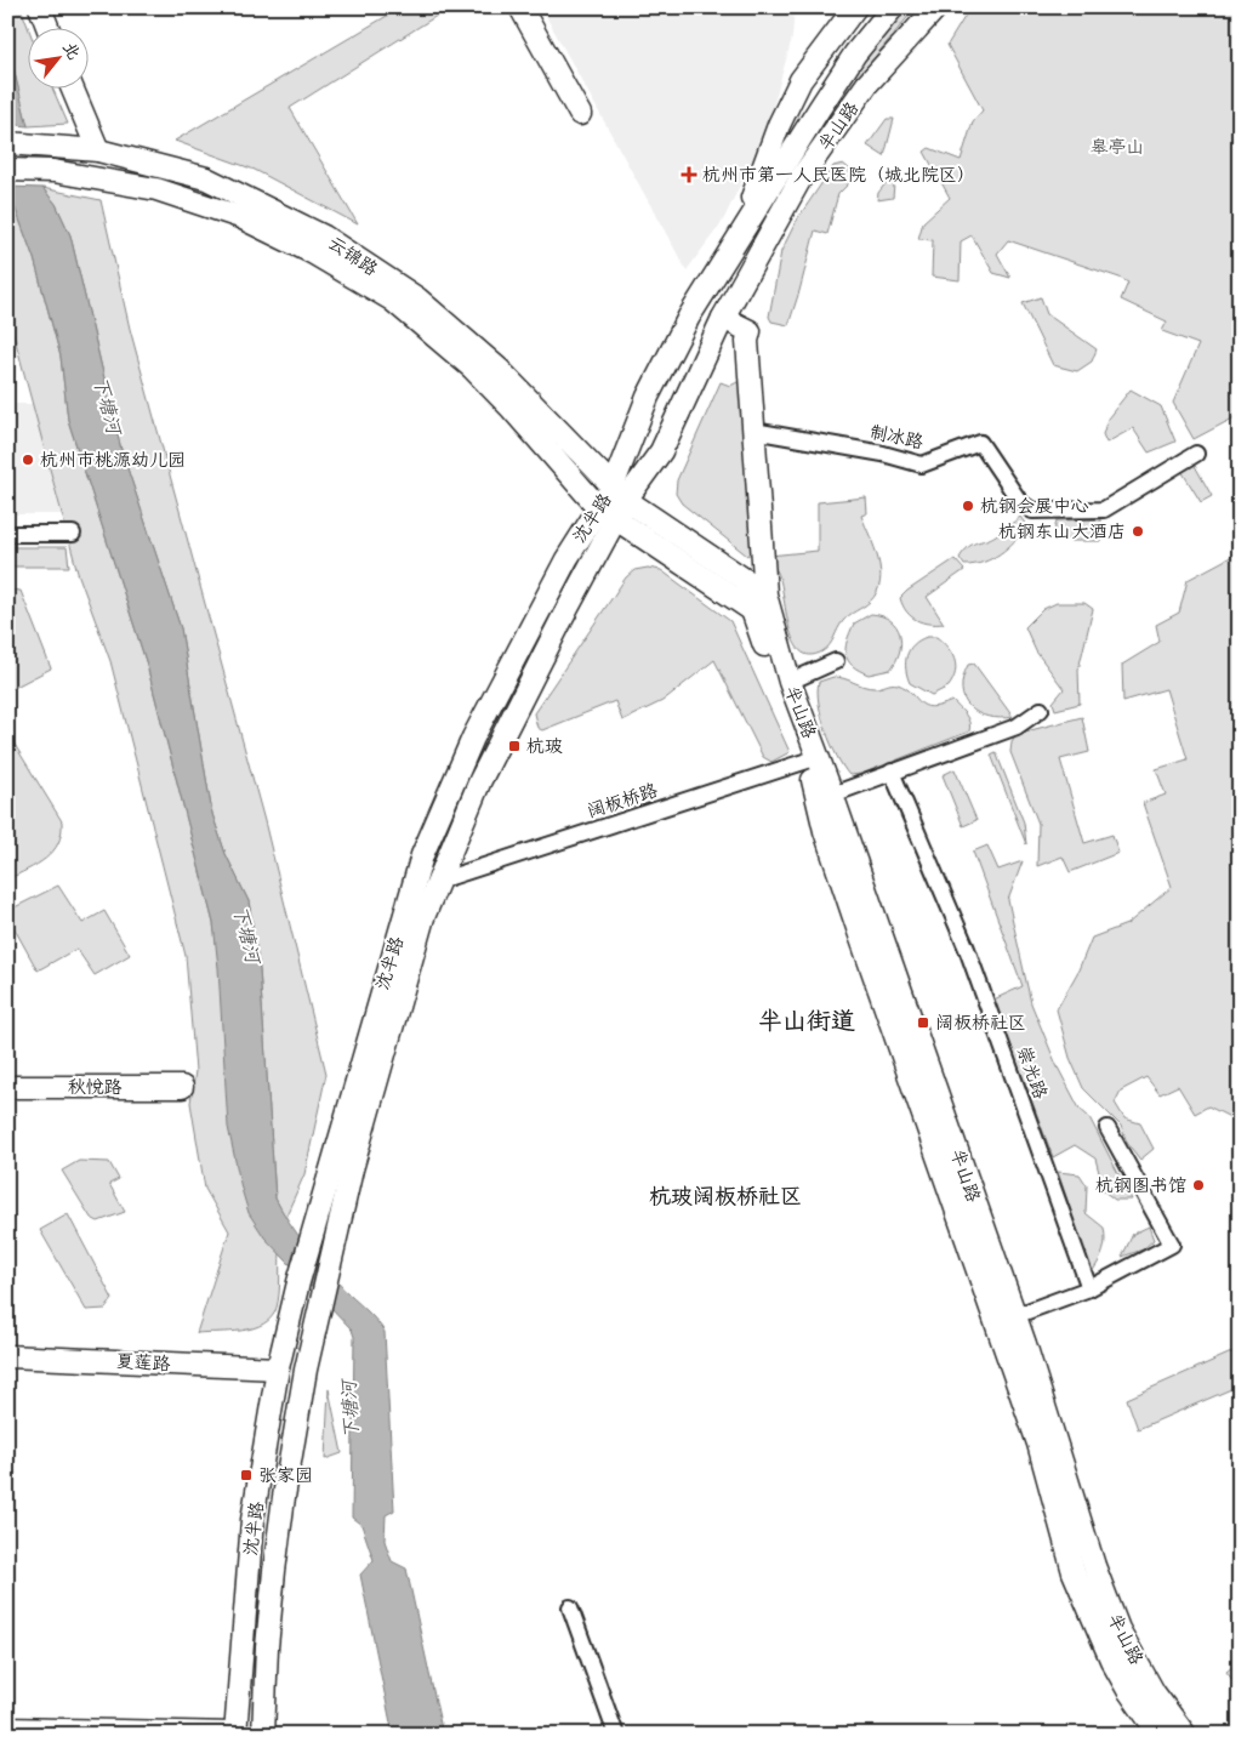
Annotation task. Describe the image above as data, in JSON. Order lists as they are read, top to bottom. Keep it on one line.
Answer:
{"streets":{"main road":["半山路","云锦路","沈半路","秋悦路","夏莲路"],"street":["制冰路","阔板桥路","崇光路"]},"crossings":[["半山路","制冰路"],["半山路","沈半路"],["半山路","阔板桥路"],["云锦路","沈半路"],["沈半路","阔板桥路"],["沈半路","夏莲路"]],"districts":["半山街道","杭玻阔板桥社区"],"water":["下塘河"],"parks":["皋亭山"],"places":{"health":["杭州市第一人民医院（城北院区）"],"other":["杭州市桃源幼儿园","杭钢会展中心","杭钢东山大酒店","杭钢图书馆"],"transit":["杭玻","阔板桥社区","张家园"]},"north":"top right"}
